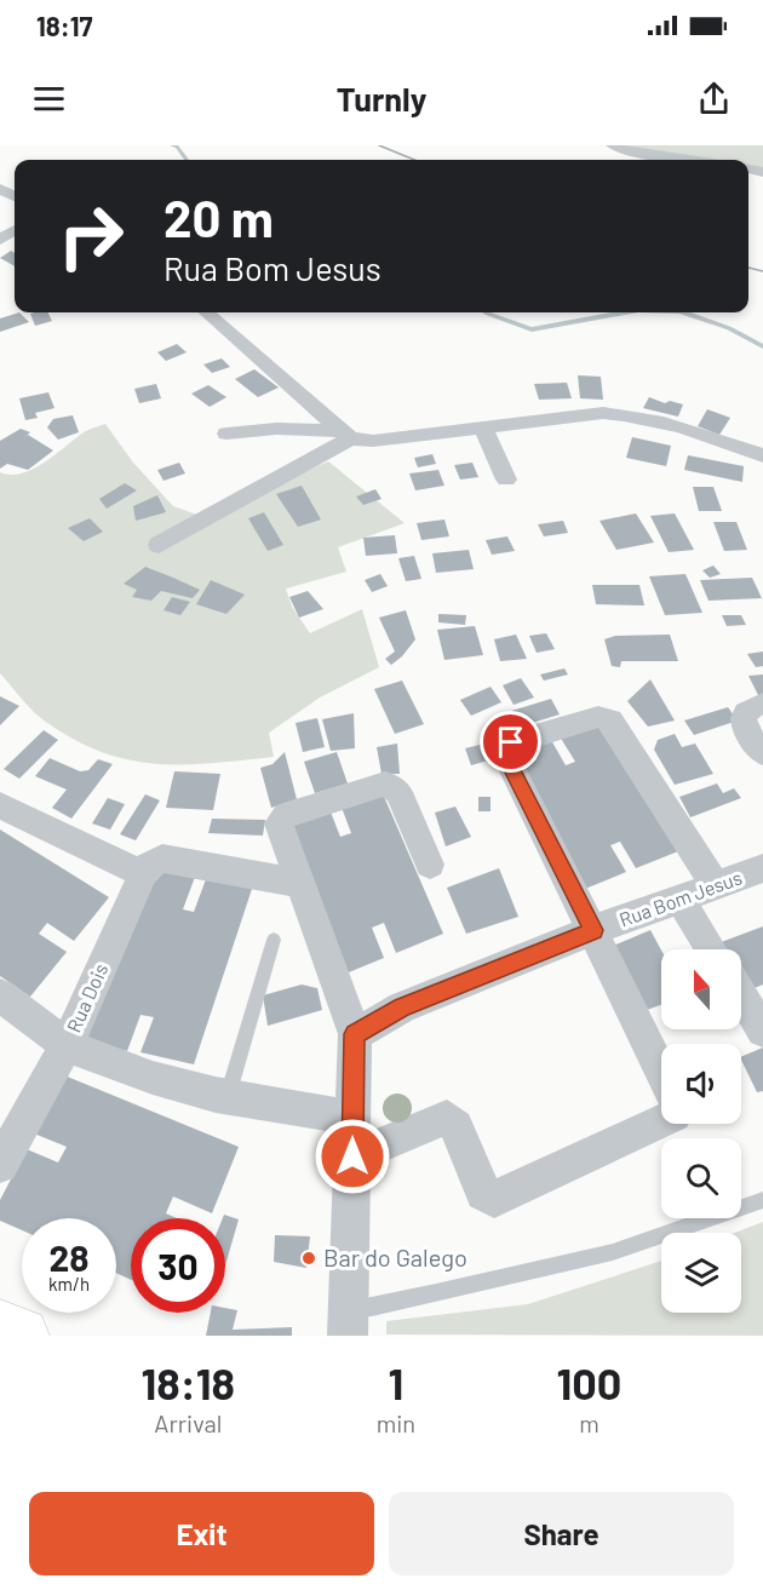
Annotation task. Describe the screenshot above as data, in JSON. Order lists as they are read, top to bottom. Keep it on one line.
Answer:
{"streets":{"street":["Rua Bom Jesus","Rua Dois"]},"places":["Bar do Galego"],"north":"top","page":{"status":"18:17","header":"Turnly","turn":["20 m","Rua Bom Jesus"],"speed":"28 km/h","limit":"30","eta":["18:18","Arrival","1","min","100","m"],"buttons":["Exit","Share"]}}
